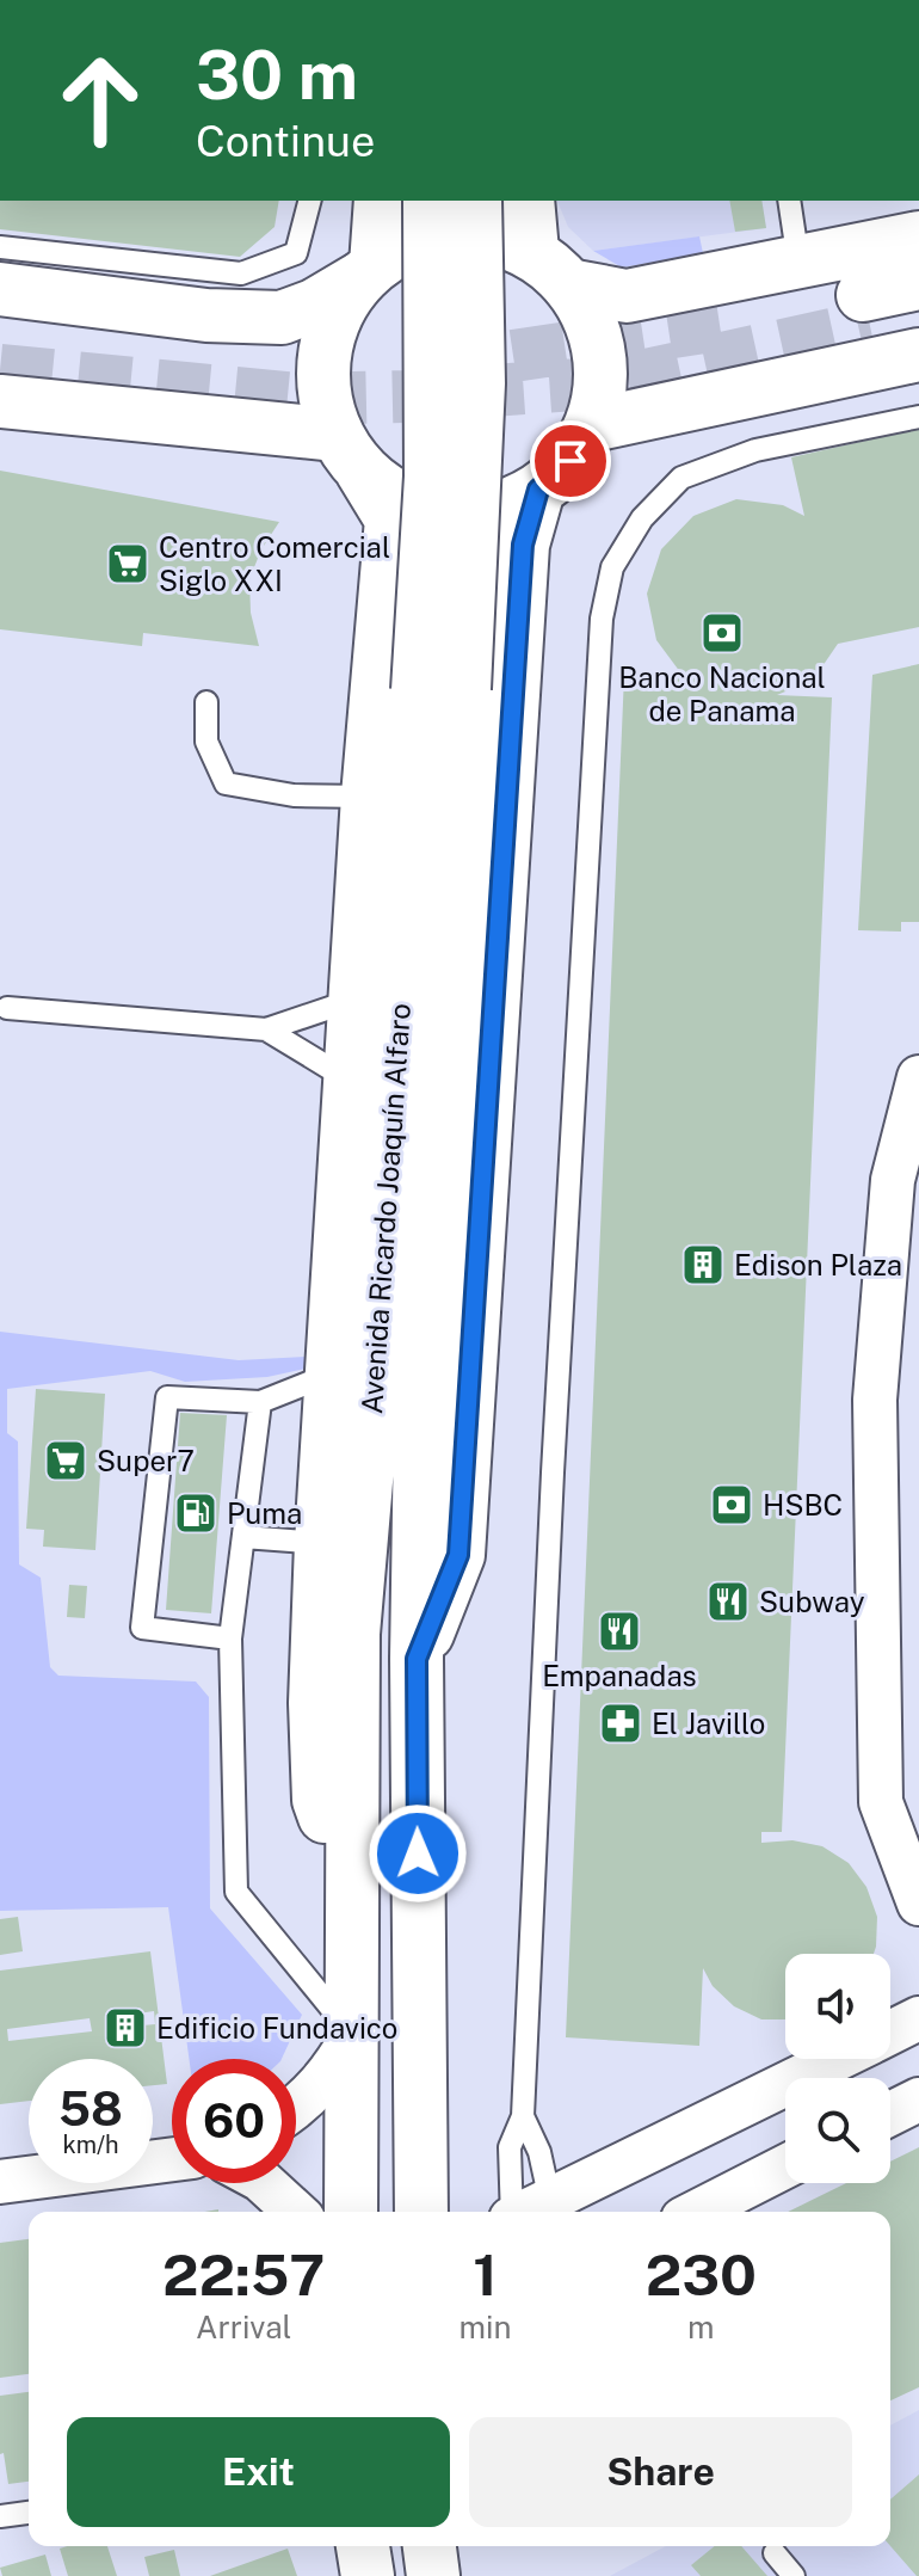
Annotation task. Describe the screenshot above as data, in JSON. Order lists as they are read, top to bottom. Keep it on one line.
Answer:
{"streets":{"main road":["Avenida Ricardo Joaquín Alfaro"]},"places":{"supermarket":["Centro Comercial Siglo XXI","Super7"],"bank":["Banco Nacional de Panama","HSBC"],"building":["Edison Plaza","Edificio Fundavico"],"fuel station":["Puma"],"restaurant":["Subway","Empanadas"],"pharmacy":["El Javillo"]},"page":{"turn":["30 m","Continue"],"speed":"58 km/h","limit":"60","eta":["22:57","Arrival","1","min","230","m"],"buttons":["Exit","Share"]}}
